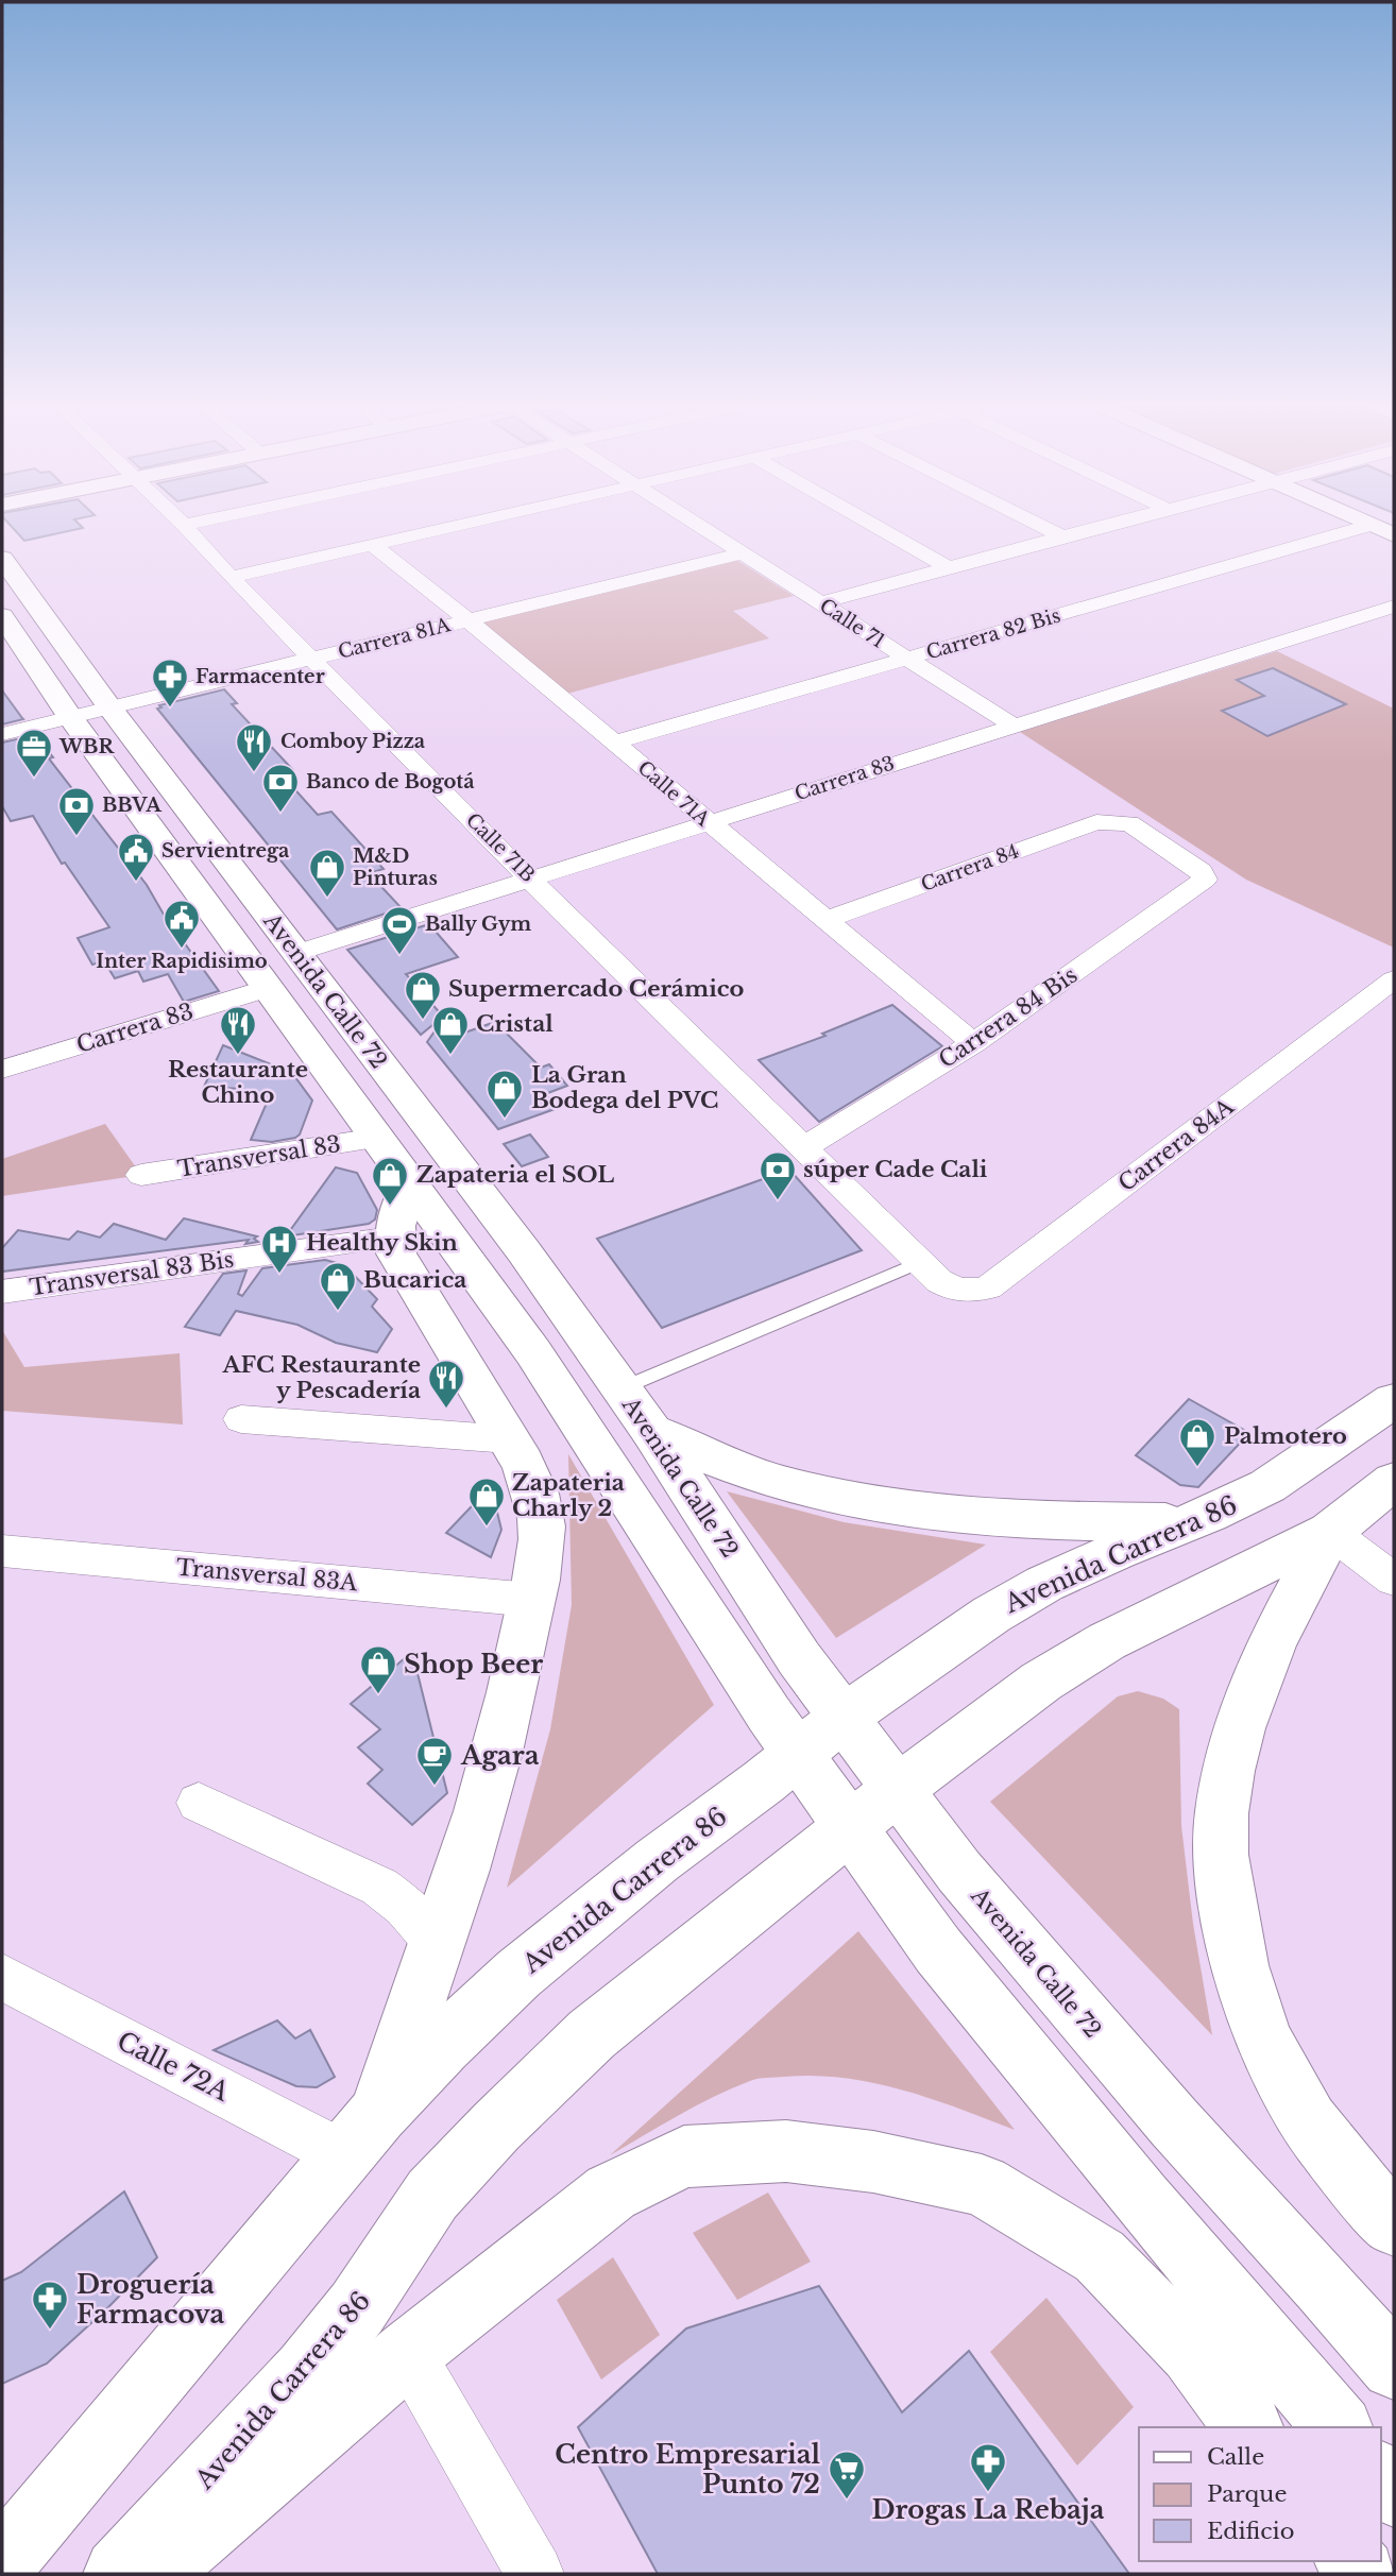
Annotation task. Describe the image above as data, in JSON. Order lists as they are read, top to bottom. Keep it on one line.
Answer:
{"streets":{"main road":["Avenida Calle 72","Avenida Carrera 86"],"street":["Calle 71","Carrera 82 Bis","Carrera 81A","Carrera 83","Calle 71A","Calle 71B","Carrera 84","Carrera 84 Bis","Carrera 84A","Transversal 83","Transversal 83 Bis","Transversal 83A","Calle 72A"]},"crossings":[["Calle 71","Carrera 82 Bis"],["Calle 71","Carrera 81A"],["Calle 71","Carrera 83"],["Carrera 82 Bis","Calle 71A"],["Carrera 81A","Calle 71A"],["Carrera 81A","Calle 71B"],["Carrera 81A","Avenida Calle 72"],["Carrera 83","Calle 71A"],["Carrera 83","Calle 71B"],["Carrera 83","Avenida Calle 72"],["Calle 71A","Carrera 84"],["Calle 71A","Carrera 84 Bis"],["Calle 71B","Carrera 84 Bis"],["Calle 71B","Carrera 84A"],["Carrera 84","Carrera 84 Bis"],["Avenida Calle 72","Transversal 83"],["Avenida Calle 72","Avenida Carrera 86"],["Avenida Carrera 86","Calle 72A"]],"places":{"pharmacy":["Farmacenter","Droguería Farmacova","Drogas La Rebaja"],"restaurant":["Comboy Pizza","Restaurante Chino","AFC Restaurante y Pescadería"],"office":["WBR"],"bank":["Banco de Bogotá","BBVA","súper Cade Cali"],"public building":["Servientrega","Inter Rapidisimo"],"shop":["M&D Pinturas","Supermercado Cerámico","Cristal","La Gran Bodega del PVC","Zapateria el SOL","Bucarica","Palmotero","Zapateria Charly 2","Shop Beer"],"sports":["Bally Gym"],"hospital":["Healthy Skin"],"cafe":["Agara"],"supermarket":["Centro Empresarial Punto 72"]},"legend":["Calle","Parque","Edificio"]}
